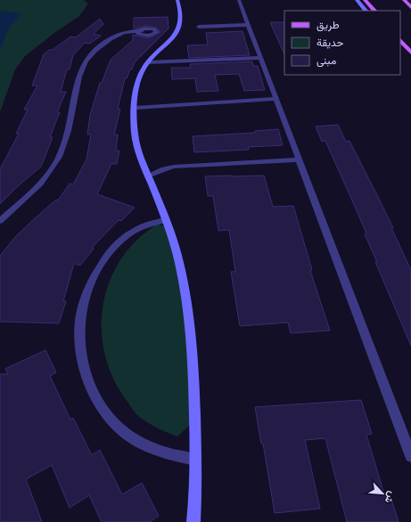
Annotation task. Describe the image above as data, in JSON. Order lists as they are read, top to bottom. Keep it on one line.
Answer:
{"legend":["طريق","حديقة","مبنى"],"north":"bottom right"}
